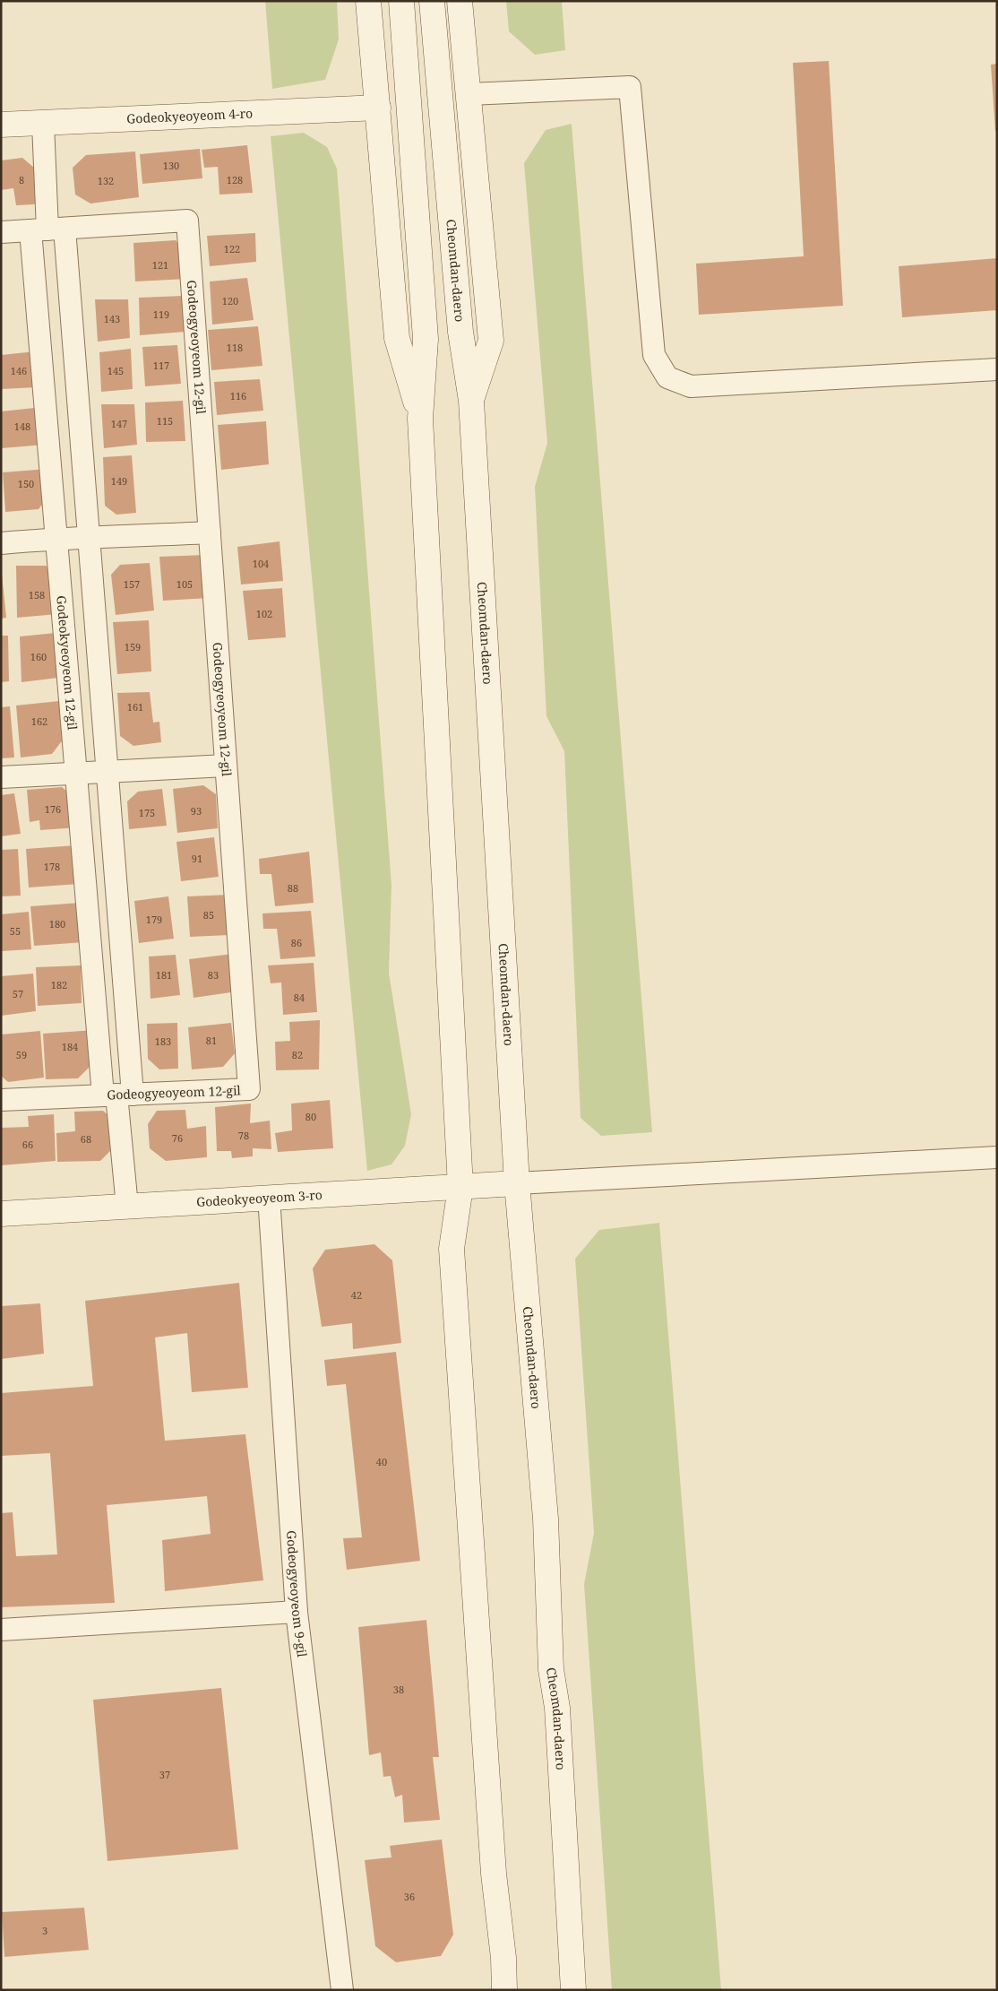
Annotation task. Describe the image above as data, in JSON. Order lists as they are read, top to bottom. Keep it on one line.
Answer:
{"streets":{"street":["Godeokyeoyeom 4-ro","Cheomdan-daero","Godeogyeoyeom 12-gil","Godeokyeoyeom 12-gil","Godeokyeoyeom 3-ro","Godeogyeoyeom 9-gil"]},"crossings":[["Cheomdan-daero","Godeokyeoyeom 3-ro"],["Godeogyeoyeom 12-gil","Godeokyeoyeom 12-gil"],["Godeokyeoyeom 3-ro","Godeogyeoyeom 9-gil"]],"house_numbers":["130","8","128","132","122","121","120","119","143","118","117","146","145","116","115","147","148","149","150","104","157","105","158","102","159","160","161","162","176","93","175","91","178","88","85","179","180","55","86","181","83","182","57","84","81","183","184","59","82","80","78","76","68","66","42","40","38","37","36","3"]}
